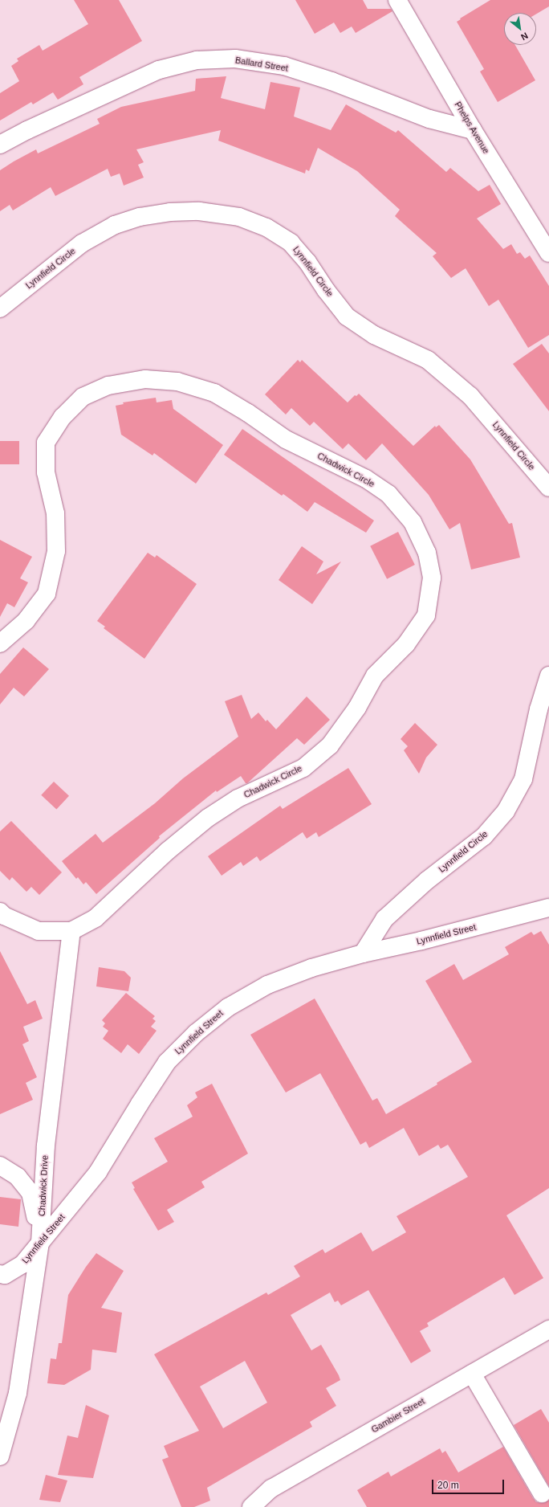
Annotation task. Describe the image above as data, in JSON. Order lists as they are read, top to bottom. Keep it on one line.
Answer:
{"streets":{"street":["Ballard Street","Phelps Avenue","Lynnfield Circle","Chadwick Circle","Lynnfield Street","Chadwick Drive","Gambier Street"]},"crossings":[["Ballard Street","Phelps Avenue"],["Lynnfield Circle","Lynnfield Street"],["Chadwick Circle","Chadwick Drive"],["Lynnfield Street","Chadwick Drive"]],"scale_bar":"20 m","north":"bottom right"}
